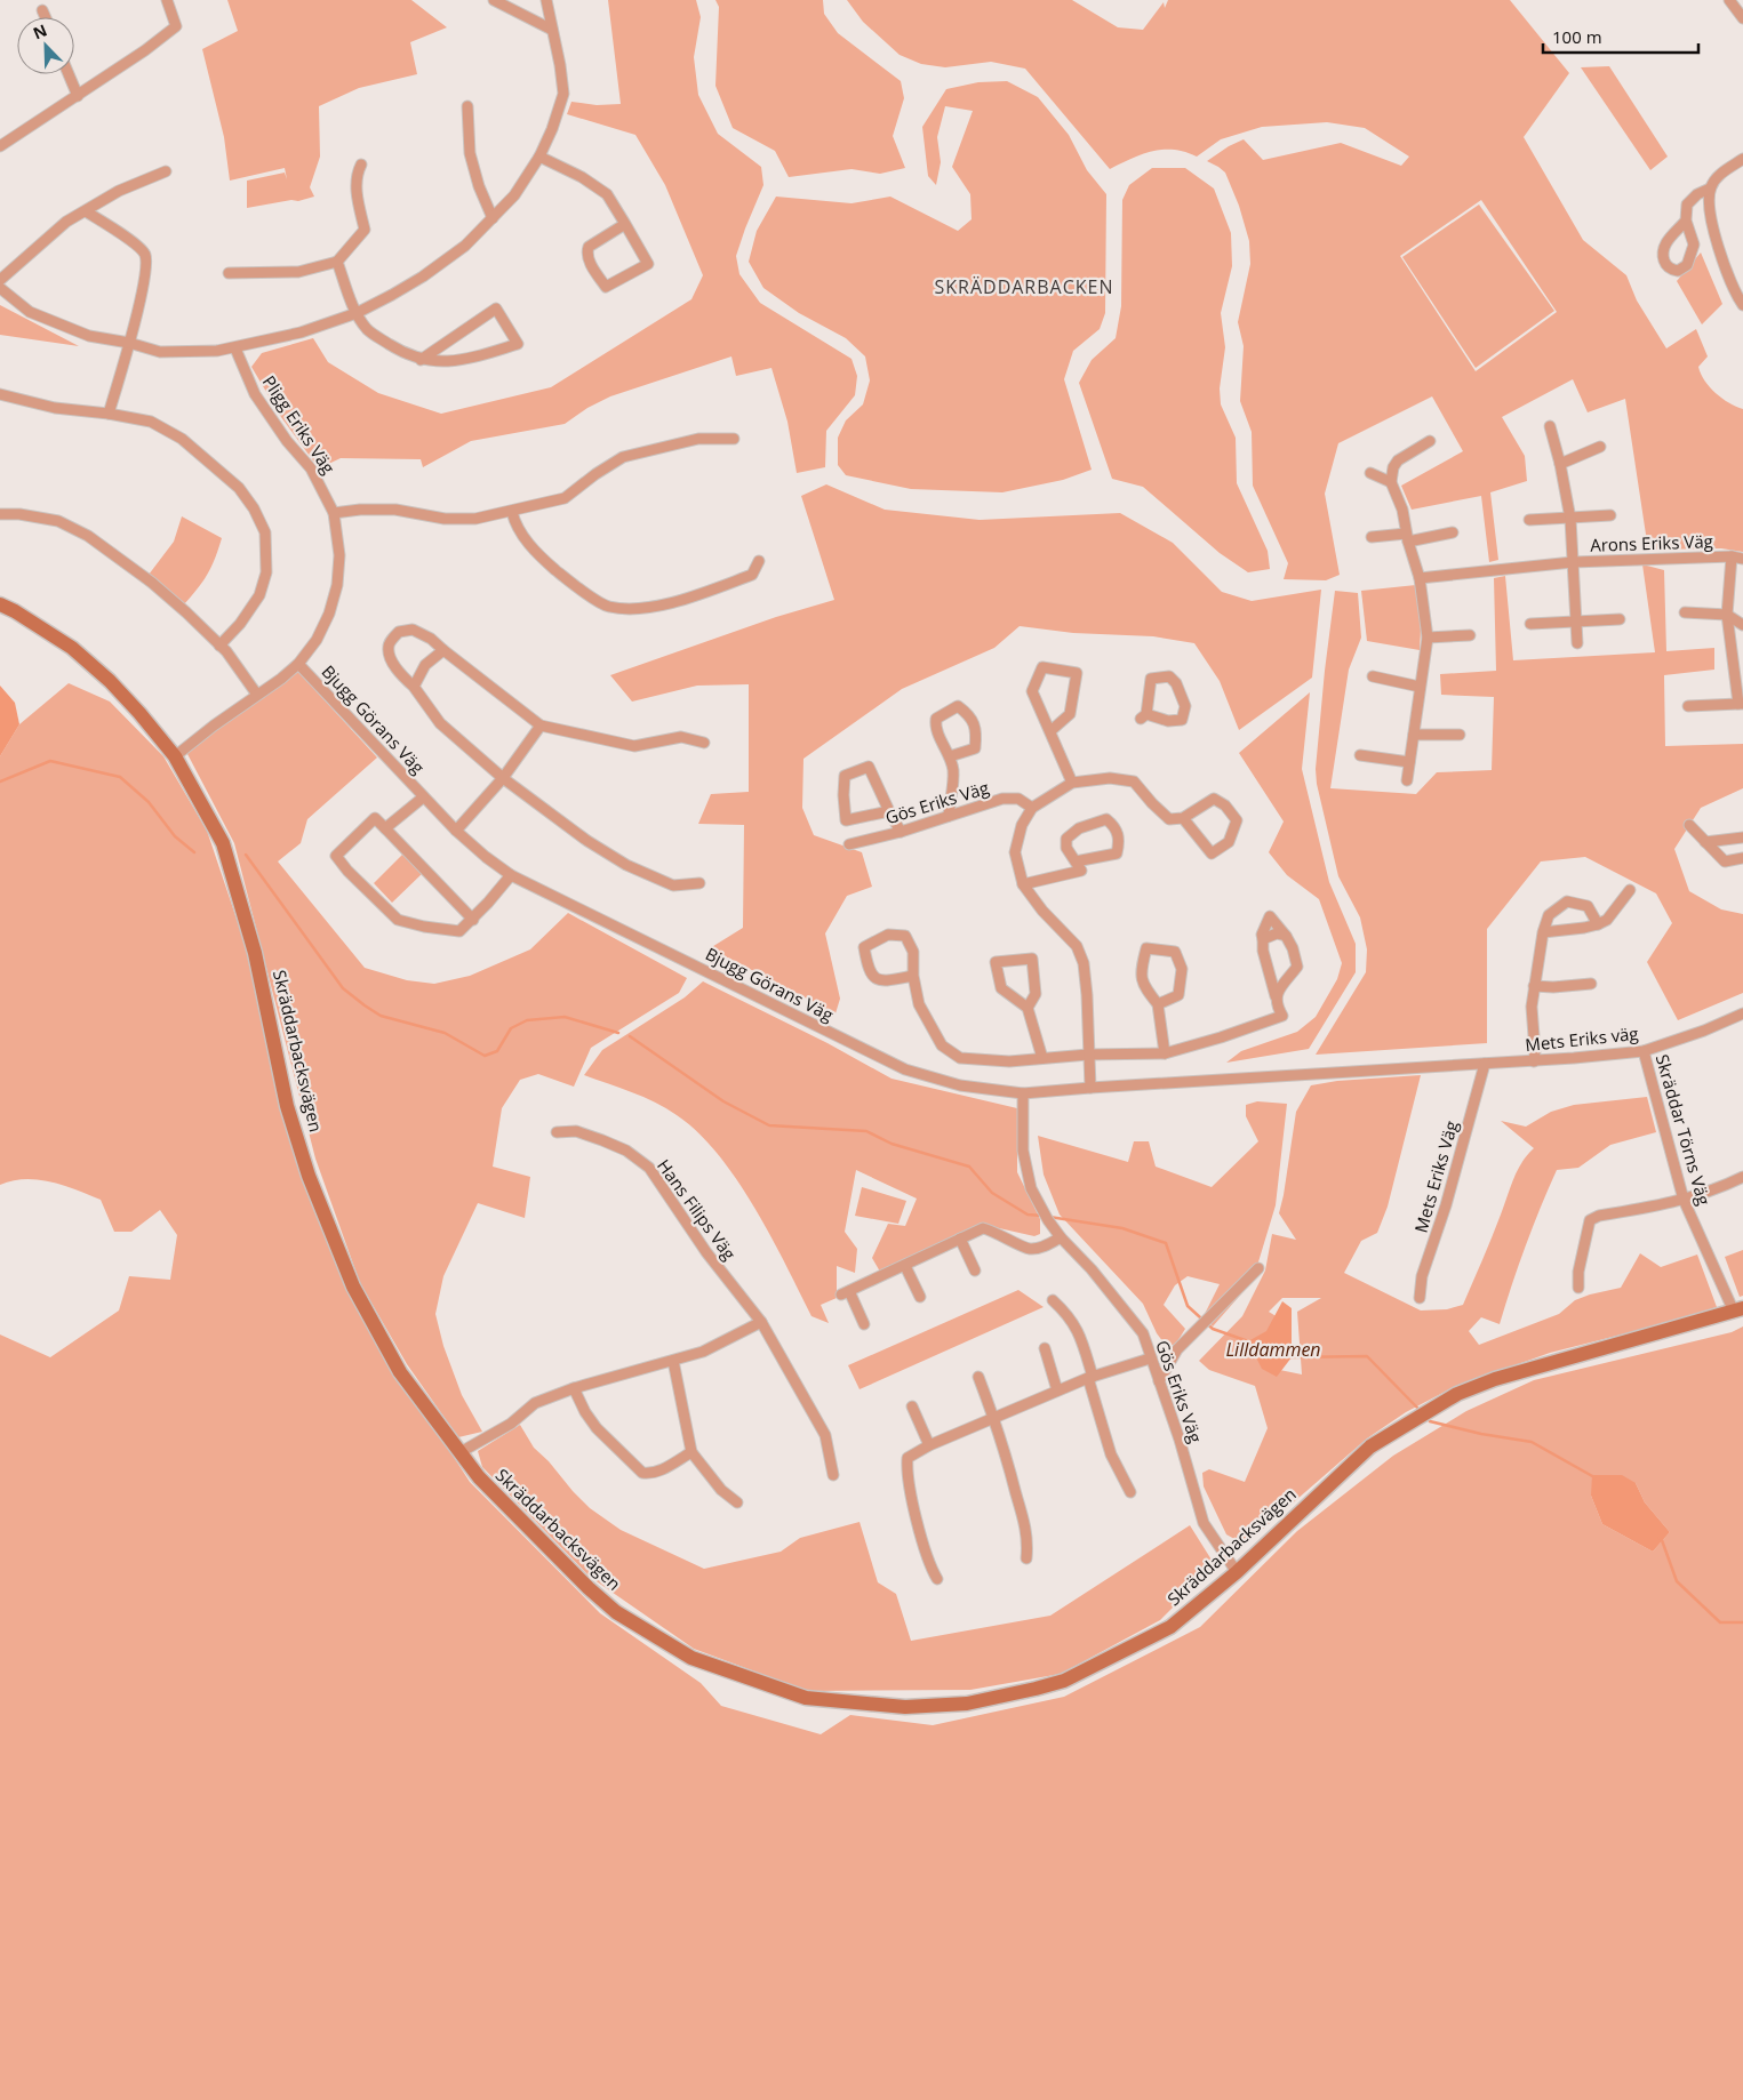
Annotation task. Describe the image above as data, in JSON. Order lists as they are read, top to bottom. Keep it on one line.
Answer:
{"streets":{"street":["Pligg Eriks Väg","Arons Eriks Väg","Bjugg Görans Väg","Gös Eriks Väg","Mets Eriks väg","Skräddarbacksvägen","Skräddar Törns Väg","Mets Eriks Väg","Hans Filips Väg"]},"crossings":[["Pligg Eriks Väg","Bjugg Görans Väg"],["Pligg Eriks Väg","Skräddarbacksvägen"],["Bjugg Görans Väg","Gös Eriks Väg"],["Gös Eriks Väg","Skräddarbacksvägen"],["Mets Eriks väg","Skräddar Törns Väg"],["Mets Eriks väg","Mets Eriks Väg"],["Skräddarbacksvägen","Skräddar Törns Väg"]],"districts":["SKRÄDDARBACKEN"],"water":["Lilldammen"],"scale_bar":"100 m","north":"top left"}
